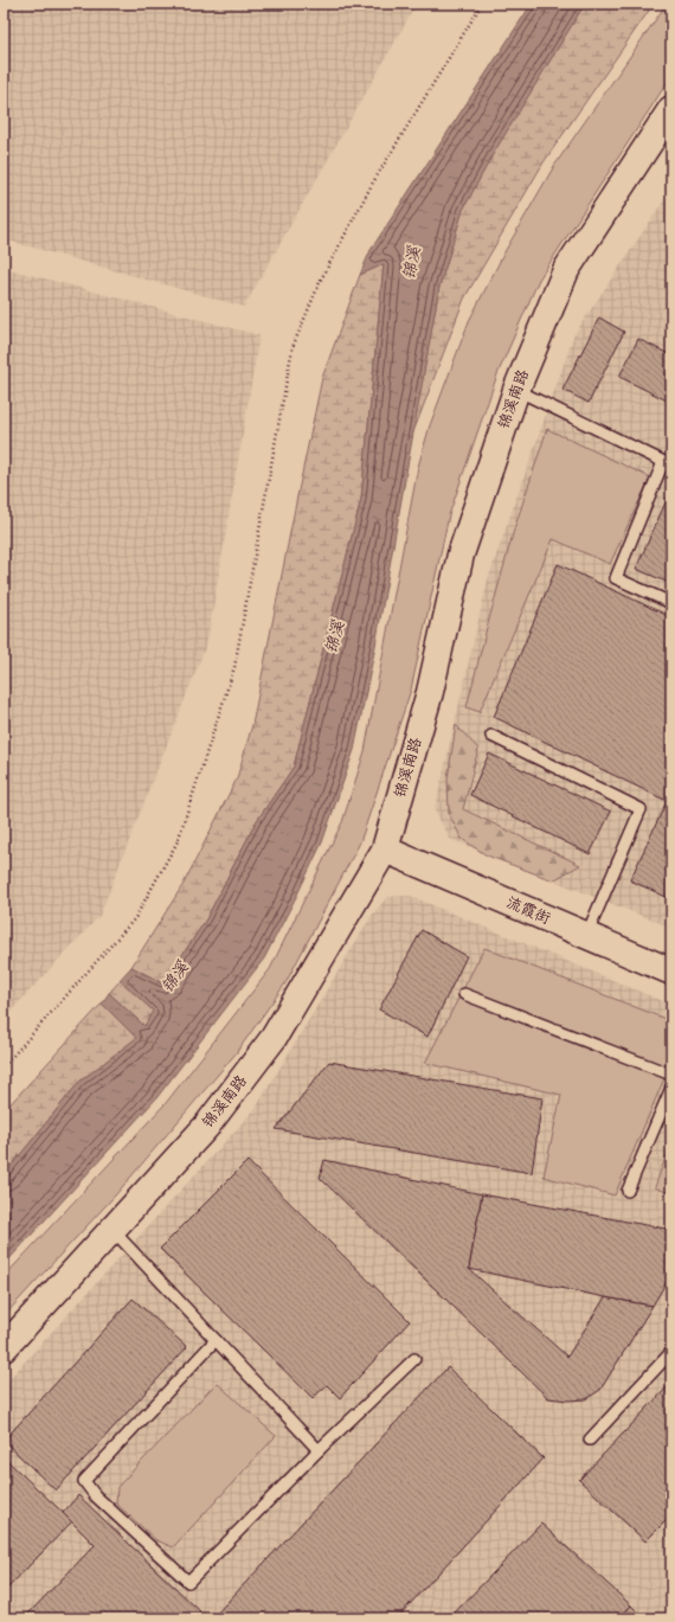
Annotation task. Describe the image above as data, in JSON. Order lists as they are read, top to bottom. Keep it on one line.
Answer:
{"streets":{"street":["锦溪南路","流霞街"]},"crossings":[["锦溪南路","流霞街"]],"water":["锦溪"]}
